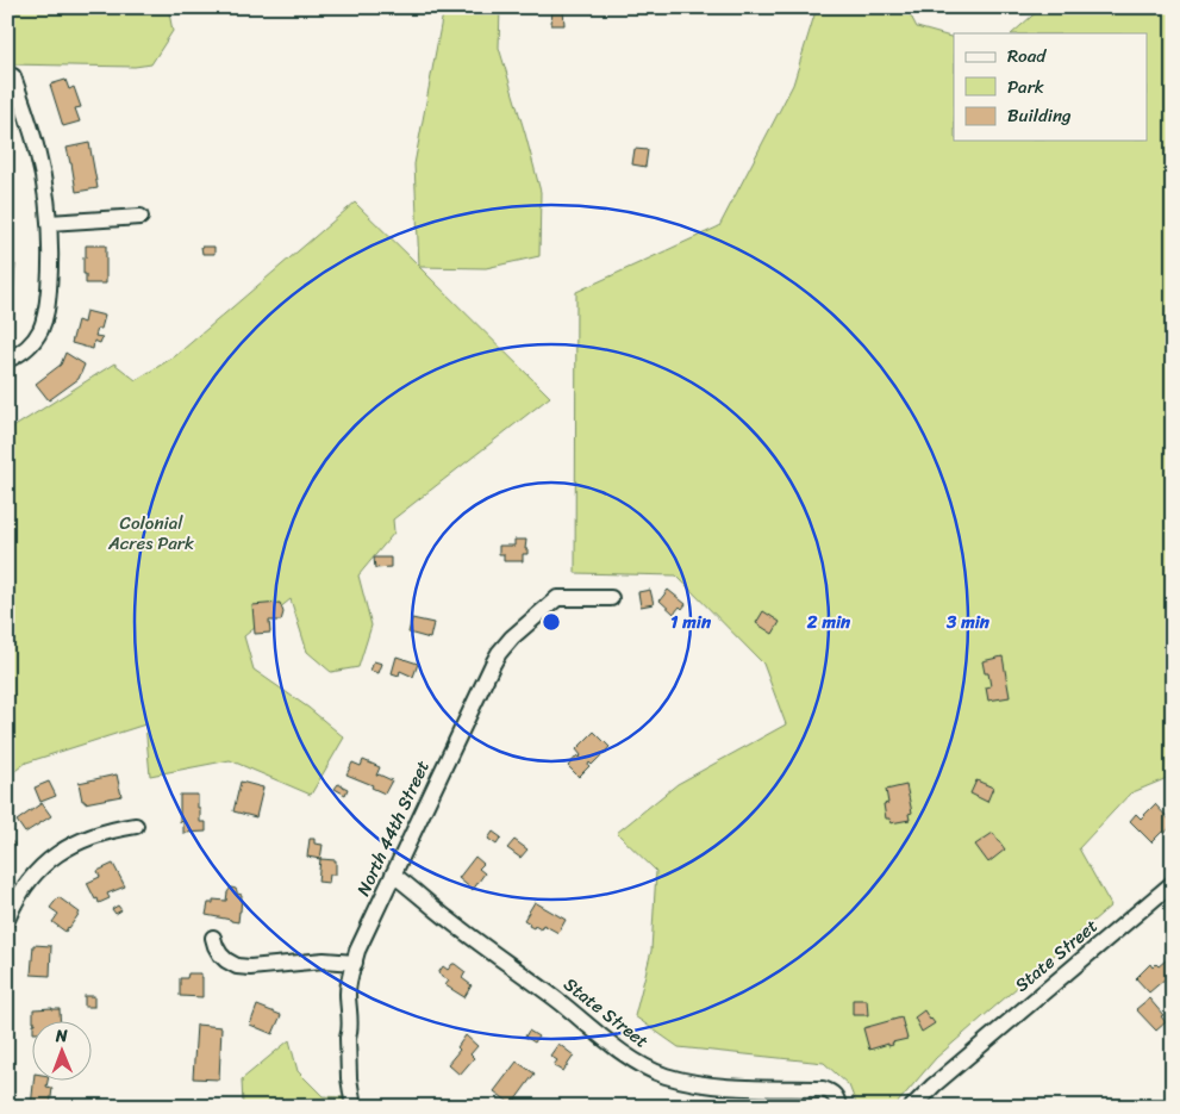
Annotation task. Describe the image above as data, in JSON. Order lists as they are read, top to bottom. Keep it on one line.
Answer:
{"streets":{"street":["North 44th Street","State Street"]},"crossings":[["North 44th Street","State Street"]],"parks":["Colonial Acres Park"],"legend":["Road","Park","Building"],"north":"top","rings":["1 min","2 min","3 min"]}
